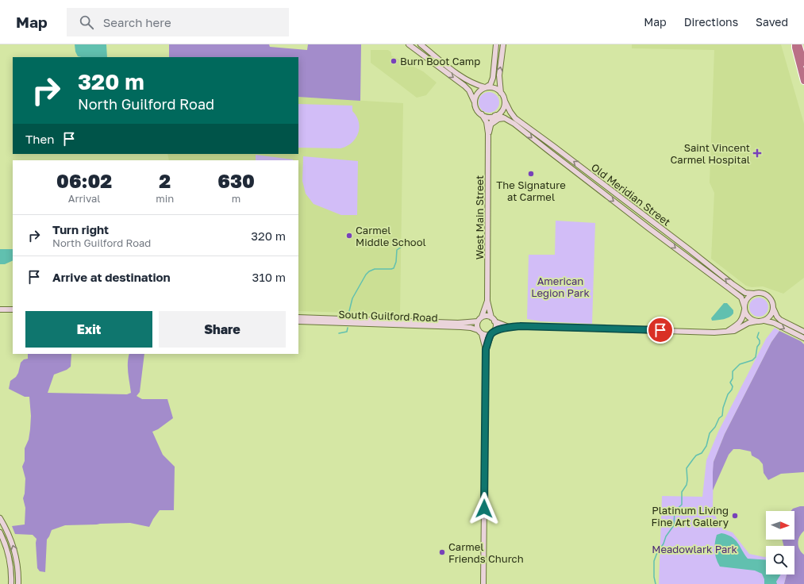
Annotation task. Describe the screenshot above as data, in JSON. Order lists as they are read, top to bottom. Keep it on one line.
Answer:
{"streets":{"main road":["Old Meridian Street","West Main Street","South Guilford Road"]},"crossings":[["Old Meridian Street","West Main Street"],["West Main Street","South Guilford Road"]],"parks":["American Legion Park","Meadowlark Park"],"places":{"other":["Burn Boot Camp","The Signature at Carmel","Carmel Middle School","Platinum Living Fine Art Gallery","Carmel Friends Church"],"health":["Saint Vincent Carmel Hospital"]},"north":"right","page":{"header":"Map","search":"Search here","nav":["Map","Directions","Saved"],"turn":["320 m","North Guilford Road"],"then":"Then","eta":["06:02","Arrival","2","min","630","m"],"list":[{"name":"Turn right","note":"North Guilford Road","value":"320 m"},{"name":"Arrive at destination","value":"310 m"}],"buttons":["Exit","Share"]}}
